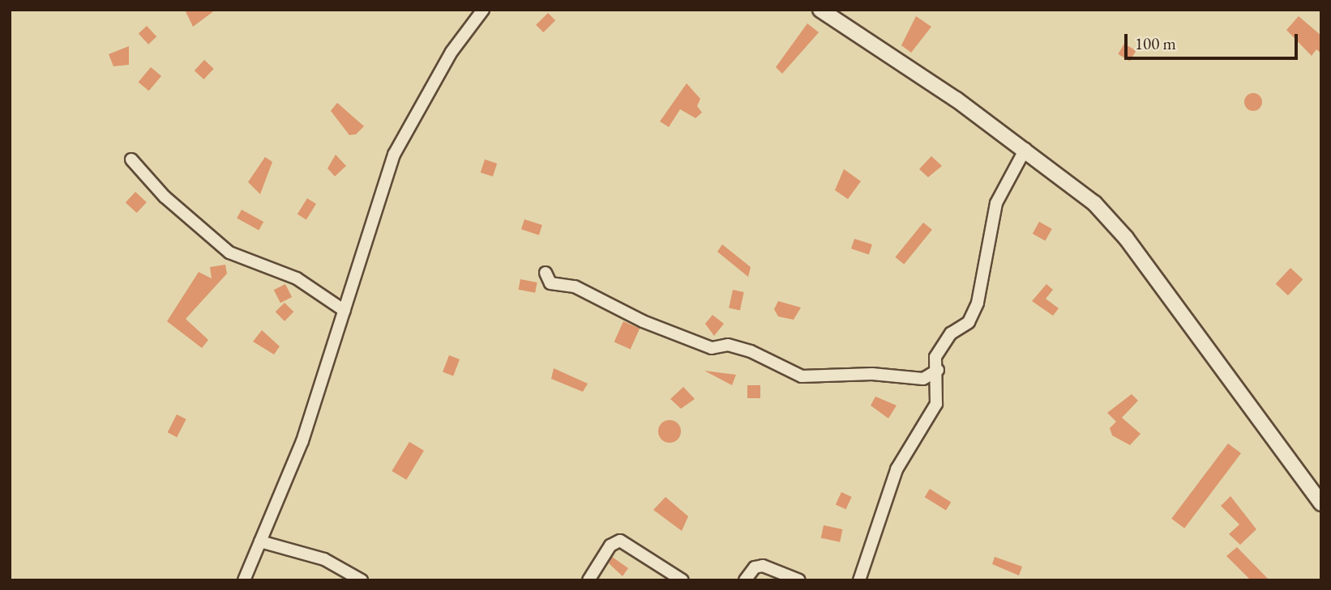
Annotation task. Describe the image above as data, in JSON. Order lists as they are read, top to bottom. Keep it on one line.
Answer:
{"scale_bar":"100 m"}
